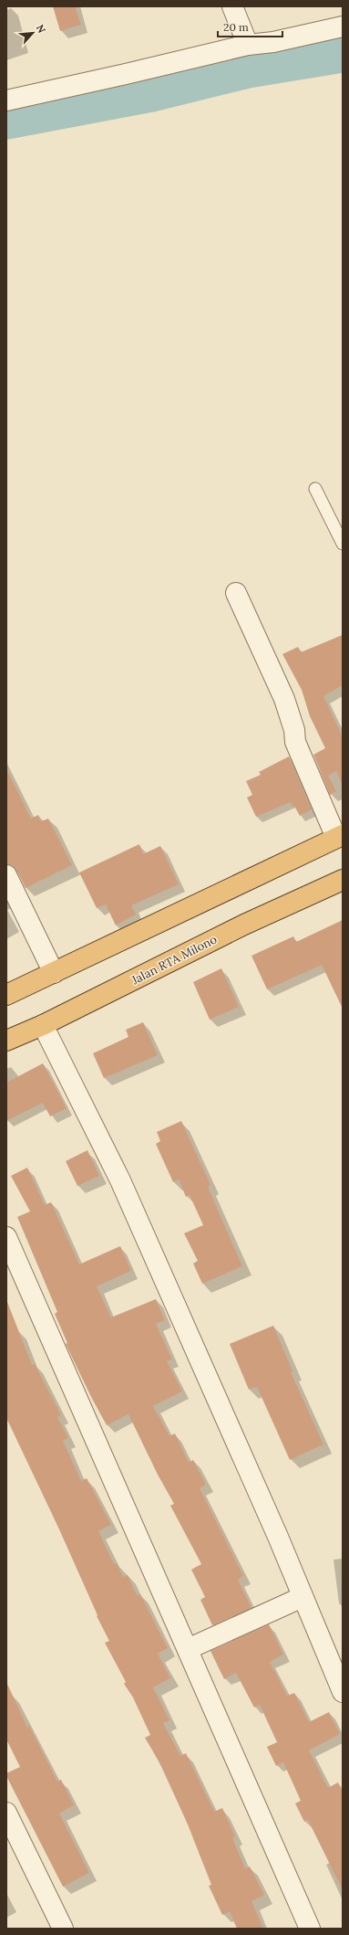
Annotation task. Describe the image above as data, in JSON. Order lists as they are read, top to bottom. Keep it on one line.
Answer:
{"streets":{"highway":["Jalan RTA Milono"]},"scale_bar":"20 m","north":"top right"}
